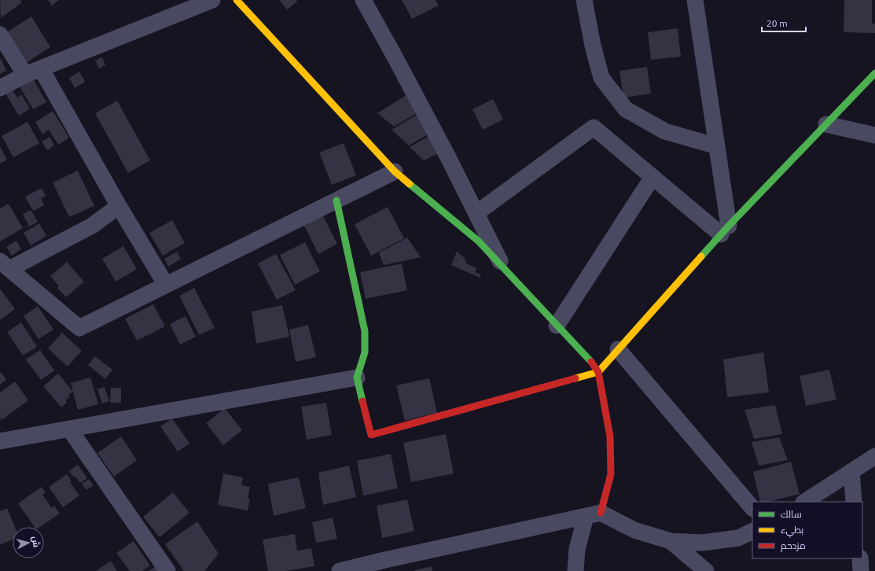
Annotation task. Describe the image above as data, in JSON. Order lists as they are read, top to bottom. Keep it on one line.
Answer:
{"legend":["سالك","بطيء","مزدحم"],"scale_bar":"20 m","north":"right"}
